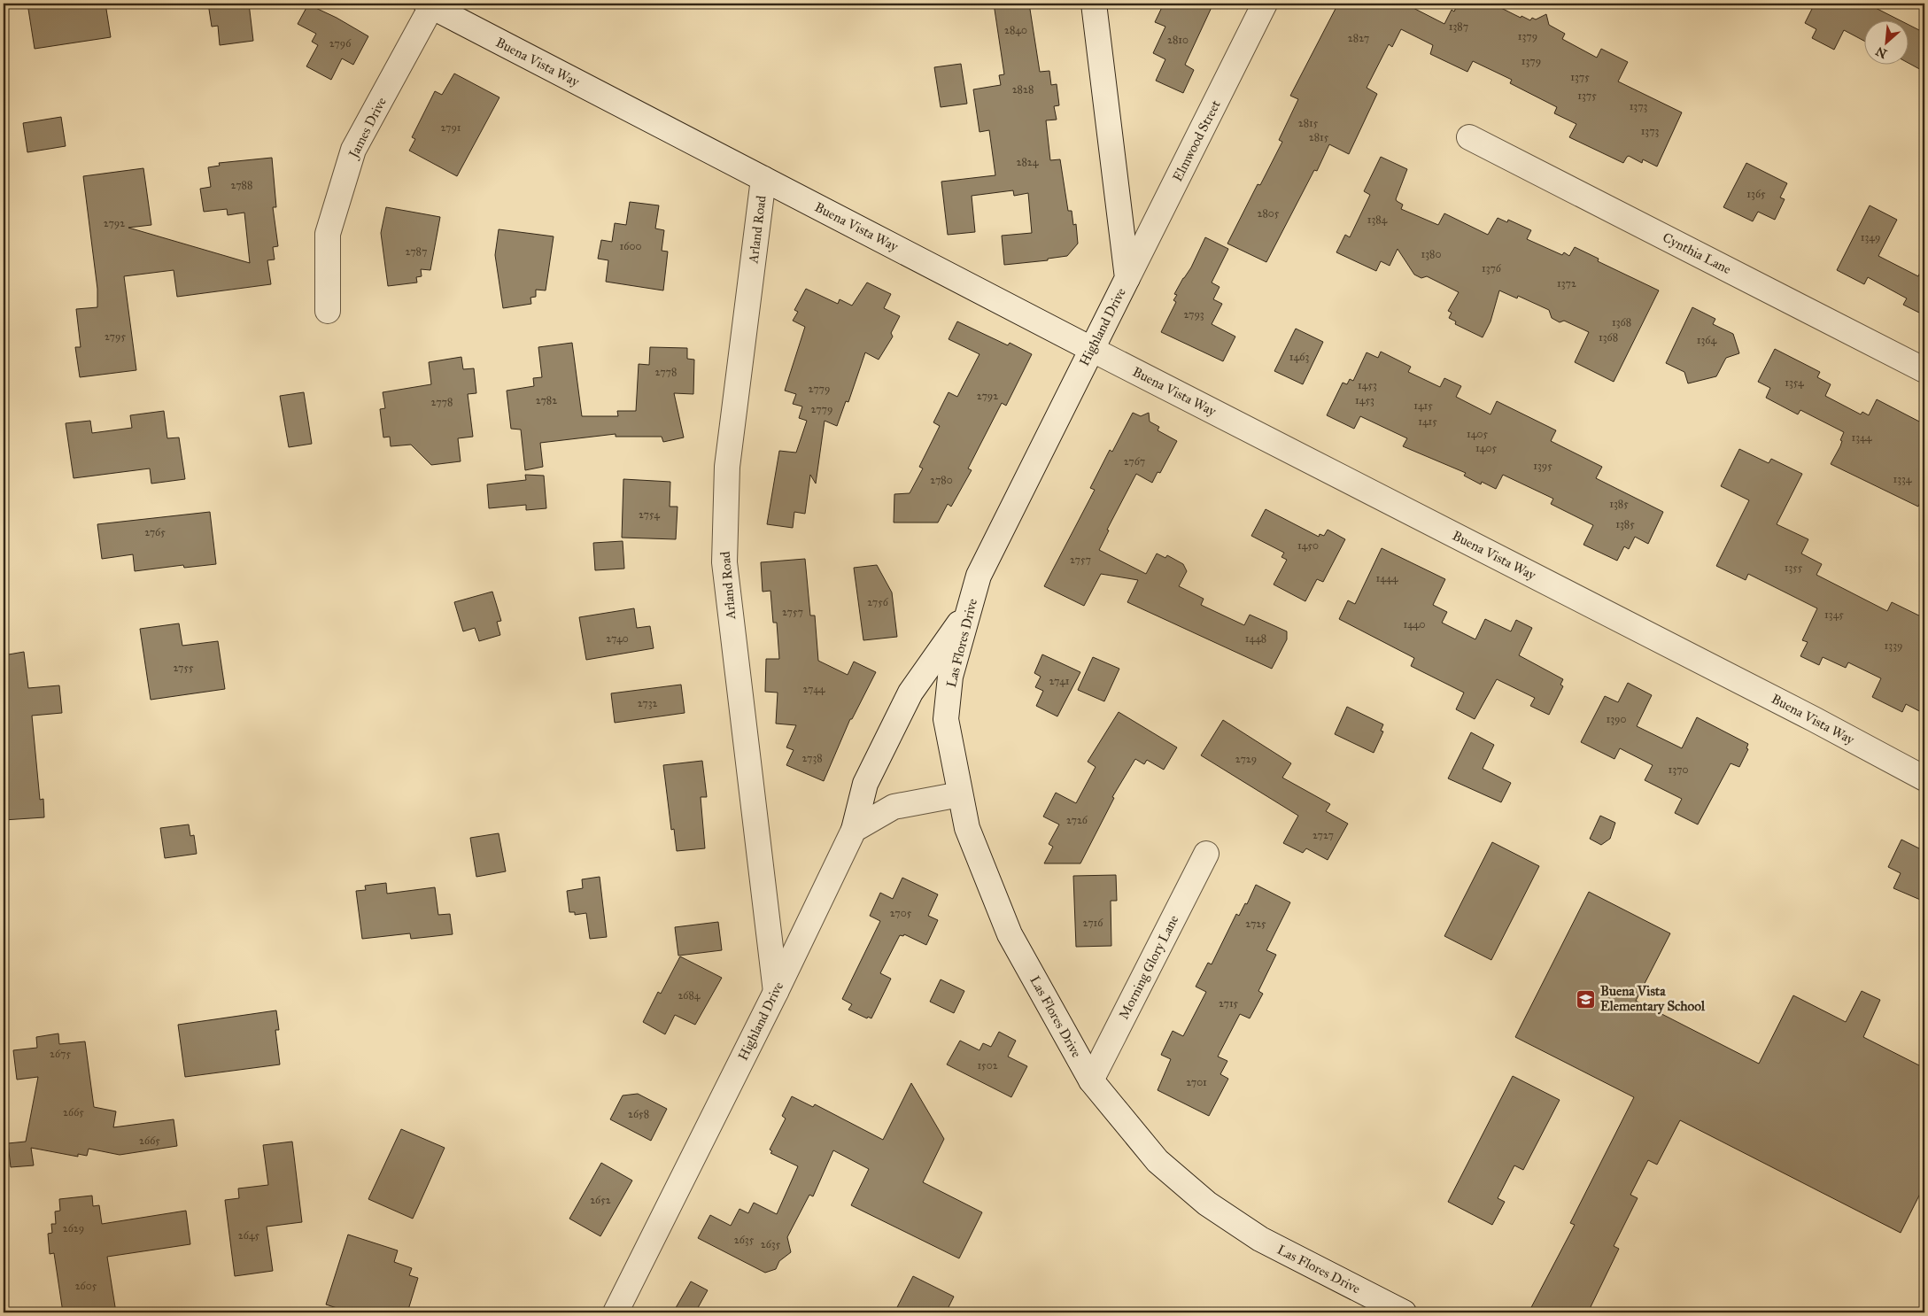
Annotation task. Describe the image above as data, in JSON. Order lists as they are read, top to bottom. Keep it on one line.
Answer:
{"streets":{"street":["Buena Vista Way","James Drive","Elmwood Street","Arland Road","Cynthia Lane","Highland Drive","Las Flores Drive","Morning Glory Lane"]},"crossings":[["Buena Vista Way","James Drive"],["Buena Vista Way","Arland Road"],["Buena Vista Way","Highland Drive"],["Elmwood Street","Highland Drive"],["Arland Road","Highland Drive"],["Highland Drive","Las Flores Drive"],["Las Flores Drive","Morning Glory Lane"]],"places":{"school or university":["Buena Vista Elementary School"]},"house_numbers":["1387","2840","1379","2827","2810","2796","1379","1375","2828","1375","1373","2815","2791","1373","2815","2824","2788","1365","2805","1384","2792","1349","1600","2787","1380","1376","1372","2793","1368","2795","1368","1364","1463","2778","1354","1453","2779","2792","2782","1453","2778","1415","2779","1415","1405","1344","1405","2767","1395","1334","2780","1385","2754","1385","2765","1450","2757","1355","1444","2756","2757","1345","1440","2740","1448","1339","2755","2741","2744","2732","1390","2738","2729","1370","2726","2727","2705","2716","2725","2684","2715","2675","1502","2701","2665","2658","2665","2652","2629","2645","2635","2635","2605"],"north":"bottom left"}
